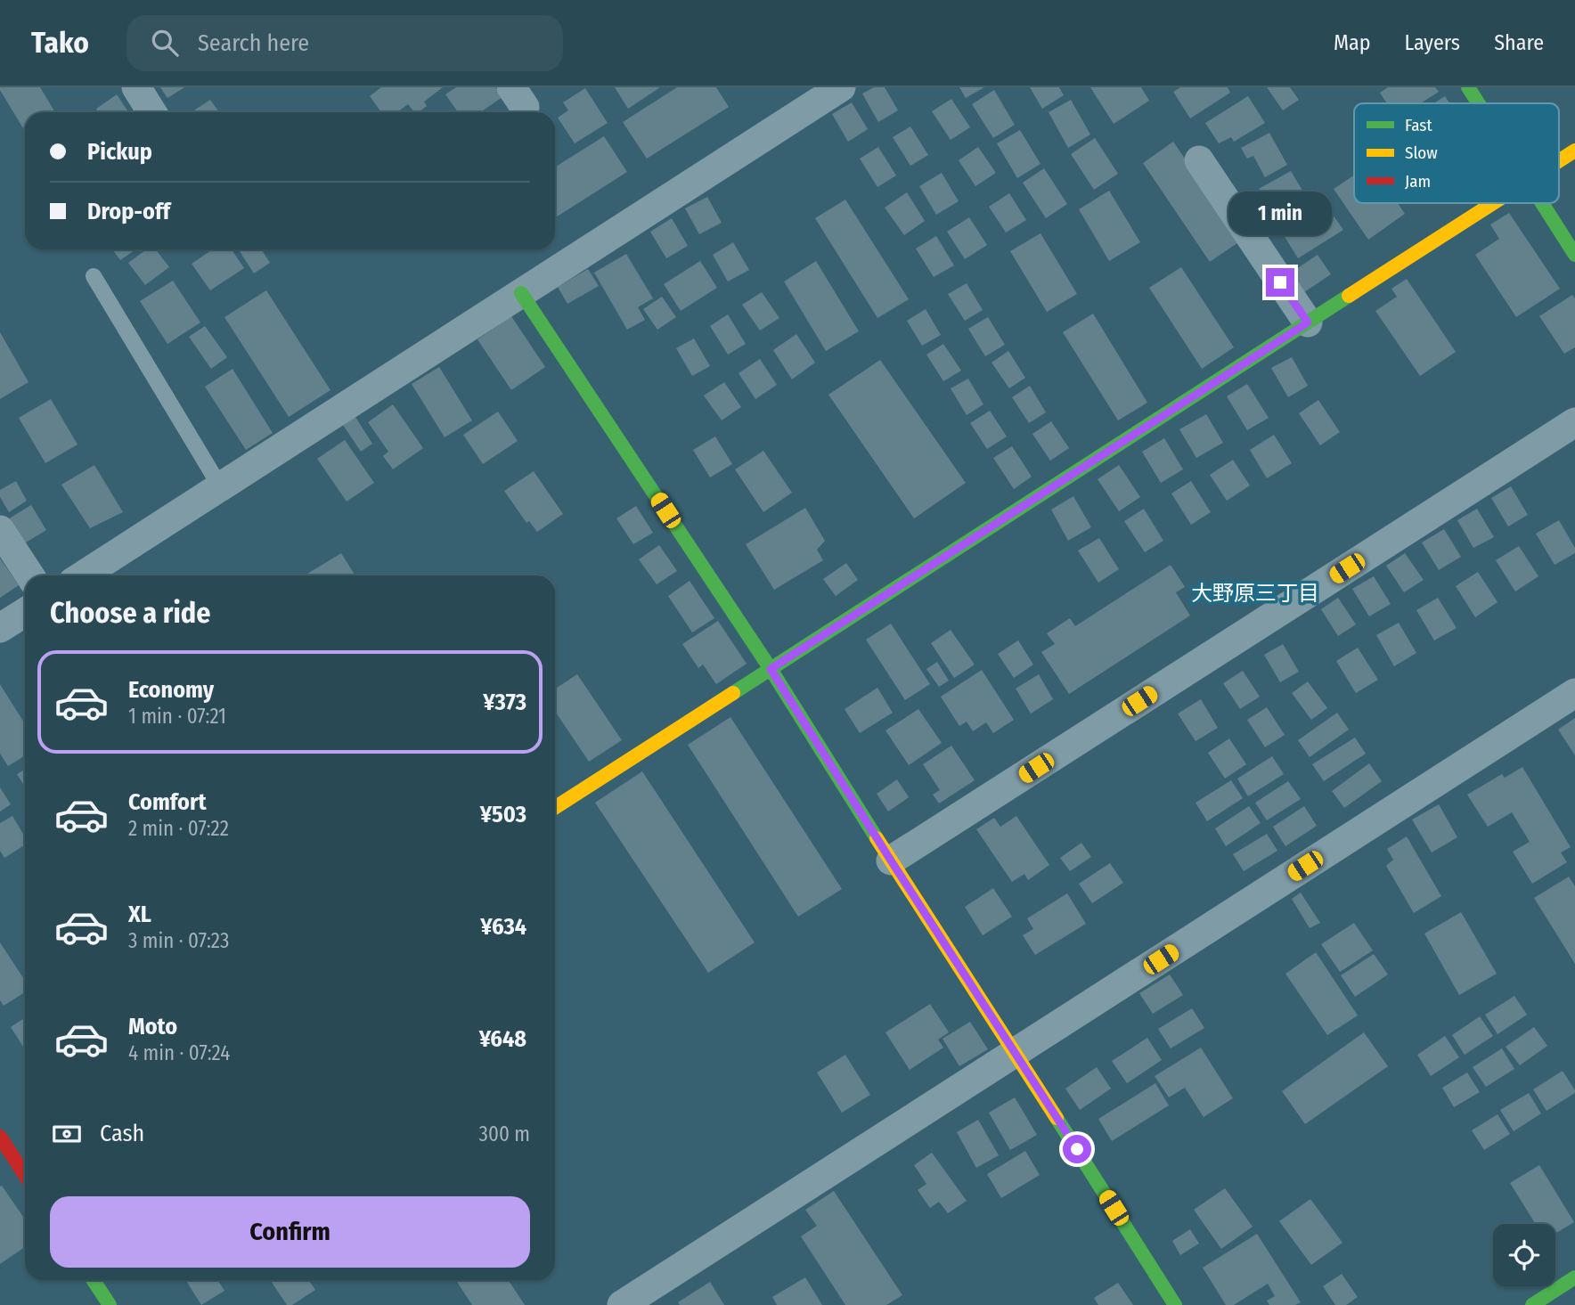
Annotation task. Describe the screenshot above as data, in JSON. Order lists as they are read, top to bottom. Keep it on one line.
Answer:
{"districts":["大野原三丁目"],"legend":["Fast","Slow","Jam"],"page":{"header":"Tako","search":"Search here","nav":["Map","Layers","Share"],"banner":["Pickup","Drop-off"],"bubble":"1 min","heading":"Choose a ride","list":[{"name":"Economy","note":"1 min · 07:21","value":"¥373"},{"name":"Comfort","note":"2 min · 07:22","value":"¥503"},{"name":"XL","note":"3 min · 07:23","value":"¥634"},{"name":"Moto","note":"4 min · 07:24","value":"¥648"}],"pay":["Cash","300 m"],"buttons":"Confirm"}}
